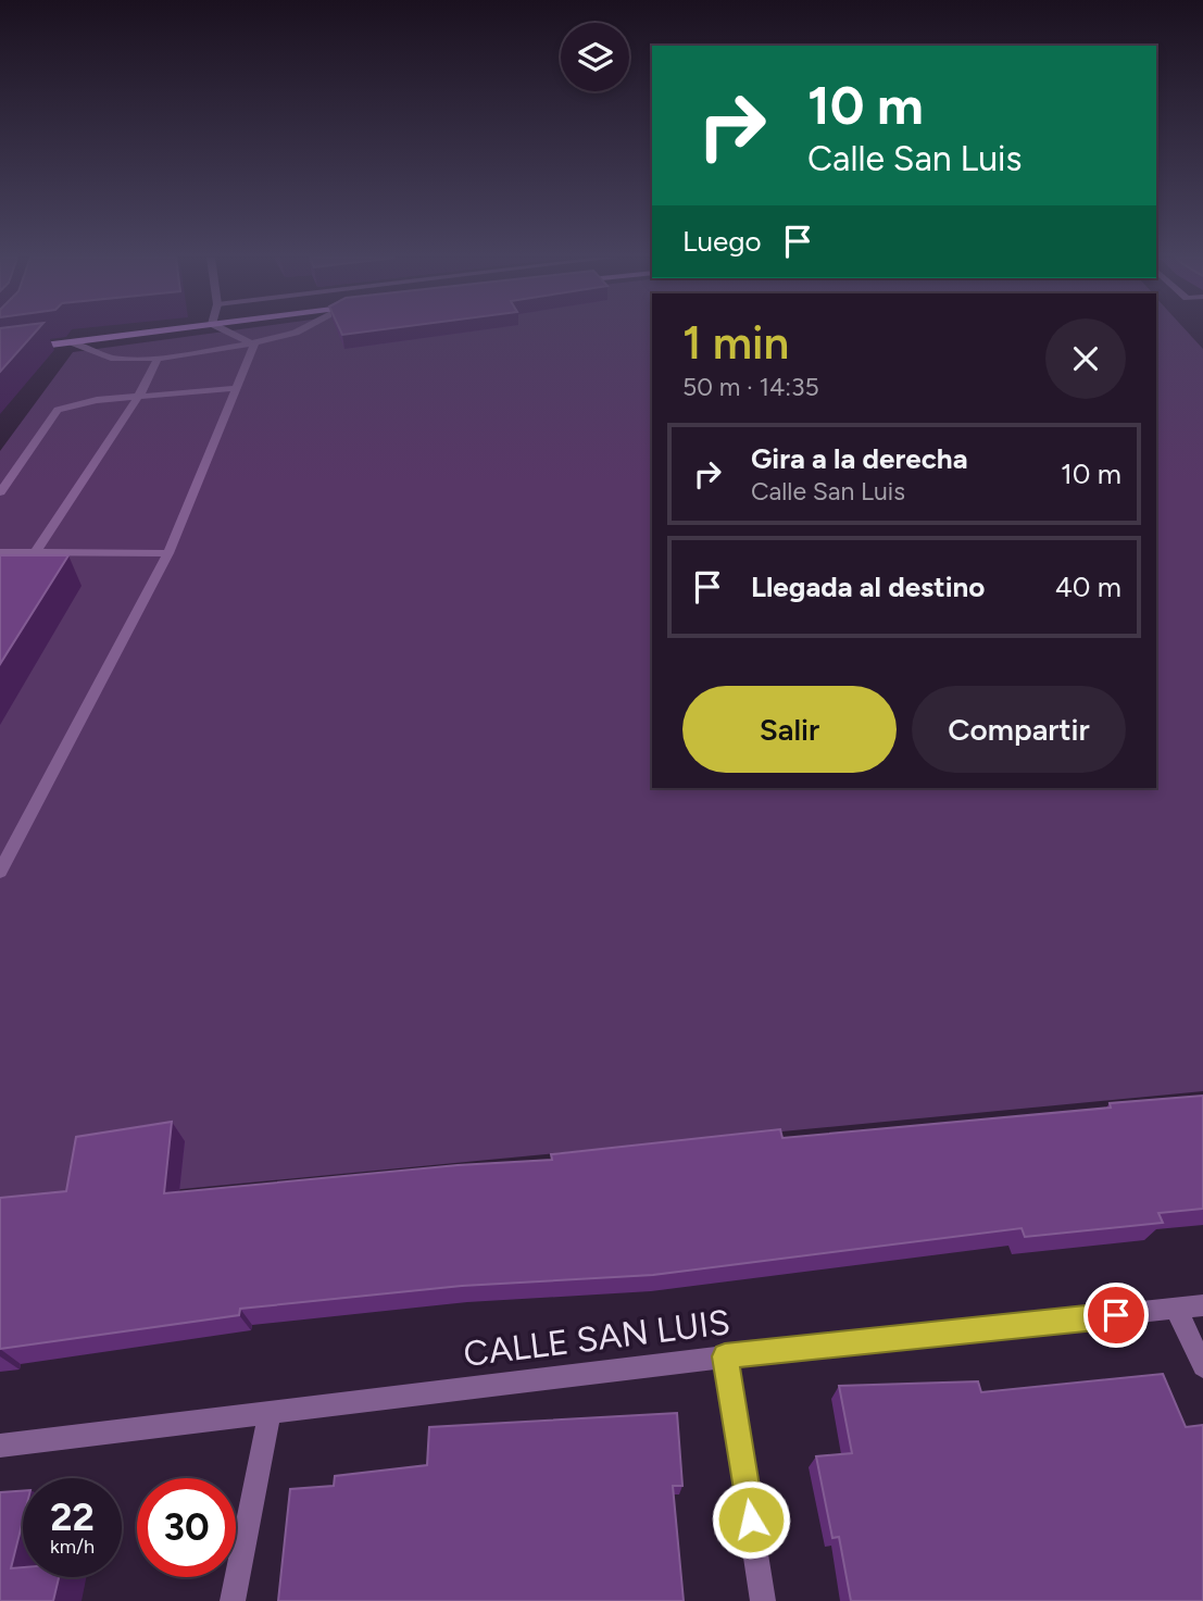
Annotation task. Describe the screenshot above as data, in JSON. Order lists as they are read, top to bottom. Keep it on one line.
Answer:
{"streets":{"street":["CALLE SAN LUIS"]},"page":{"turn":["10 m","Calle San Luis"],"then":"Luego","heading":["1 min","50 m · 14:35"],"list":[{"name":"Gira a la derecha","note":"Calle San Luis","value":"10 m"},{"name":"Llegada al destino","value":"40 m"}],"buttons":["Salir","Compartir"],"speed":"22 km/h","limit":"30"}}
